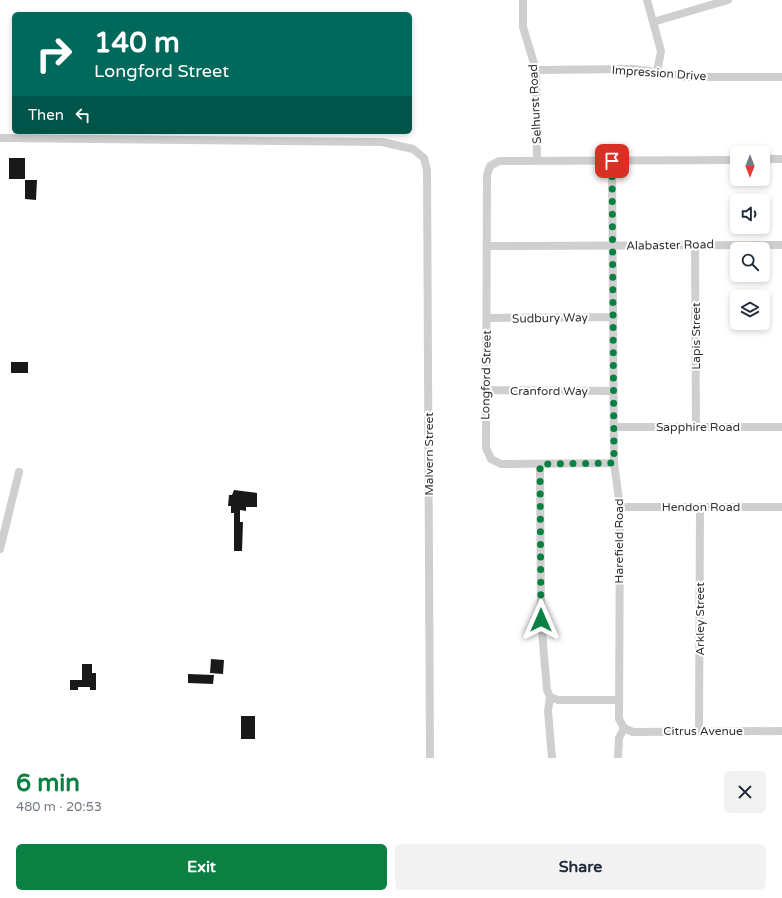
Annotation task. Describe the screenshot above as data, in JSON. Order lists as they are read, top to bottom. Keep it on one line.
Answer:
{"streets":{"street":["Impression Drive","Selhurst Road","Alabaster Road","Sudbury Way","Lapis Street","Longford Street","Cranford Way","Sapphire Road","Malvern Street","Hendon Road","Harefield Road","Arkley Street","Citrus Avenue"]},"crossings":[["Impression Drive","Selhurst Road"],["Selhurst Road","Longford Street"],["Alabaster Road","Lapis Street"],["Alabaster Road","Longford Street"],["Alabaster Road","Harefield Road"],["Sudbury Way","Longford Street"],["Sudbury Way","Harefield Road"],["Lapis Street","Sapphire Road"],["Longford Street","Cranford Way"],["Longford Street","Harefield Road"],["Cranford Way","Harefield Road"],["Sapphire Road","Harefield Road"],["Hendon Road","Harefield Road"],["Hendon Road","Arkley Street"],["Harefield Road","Citrus Avenue"],["Arkley Street","Citrus Avenue"]],"north":"bottom","page":{"turn":["140 m","Longford Street"],"then":"Then","heading":["6 min","480 m · 20:53"],"buttons":["Exit","Share"]}}
